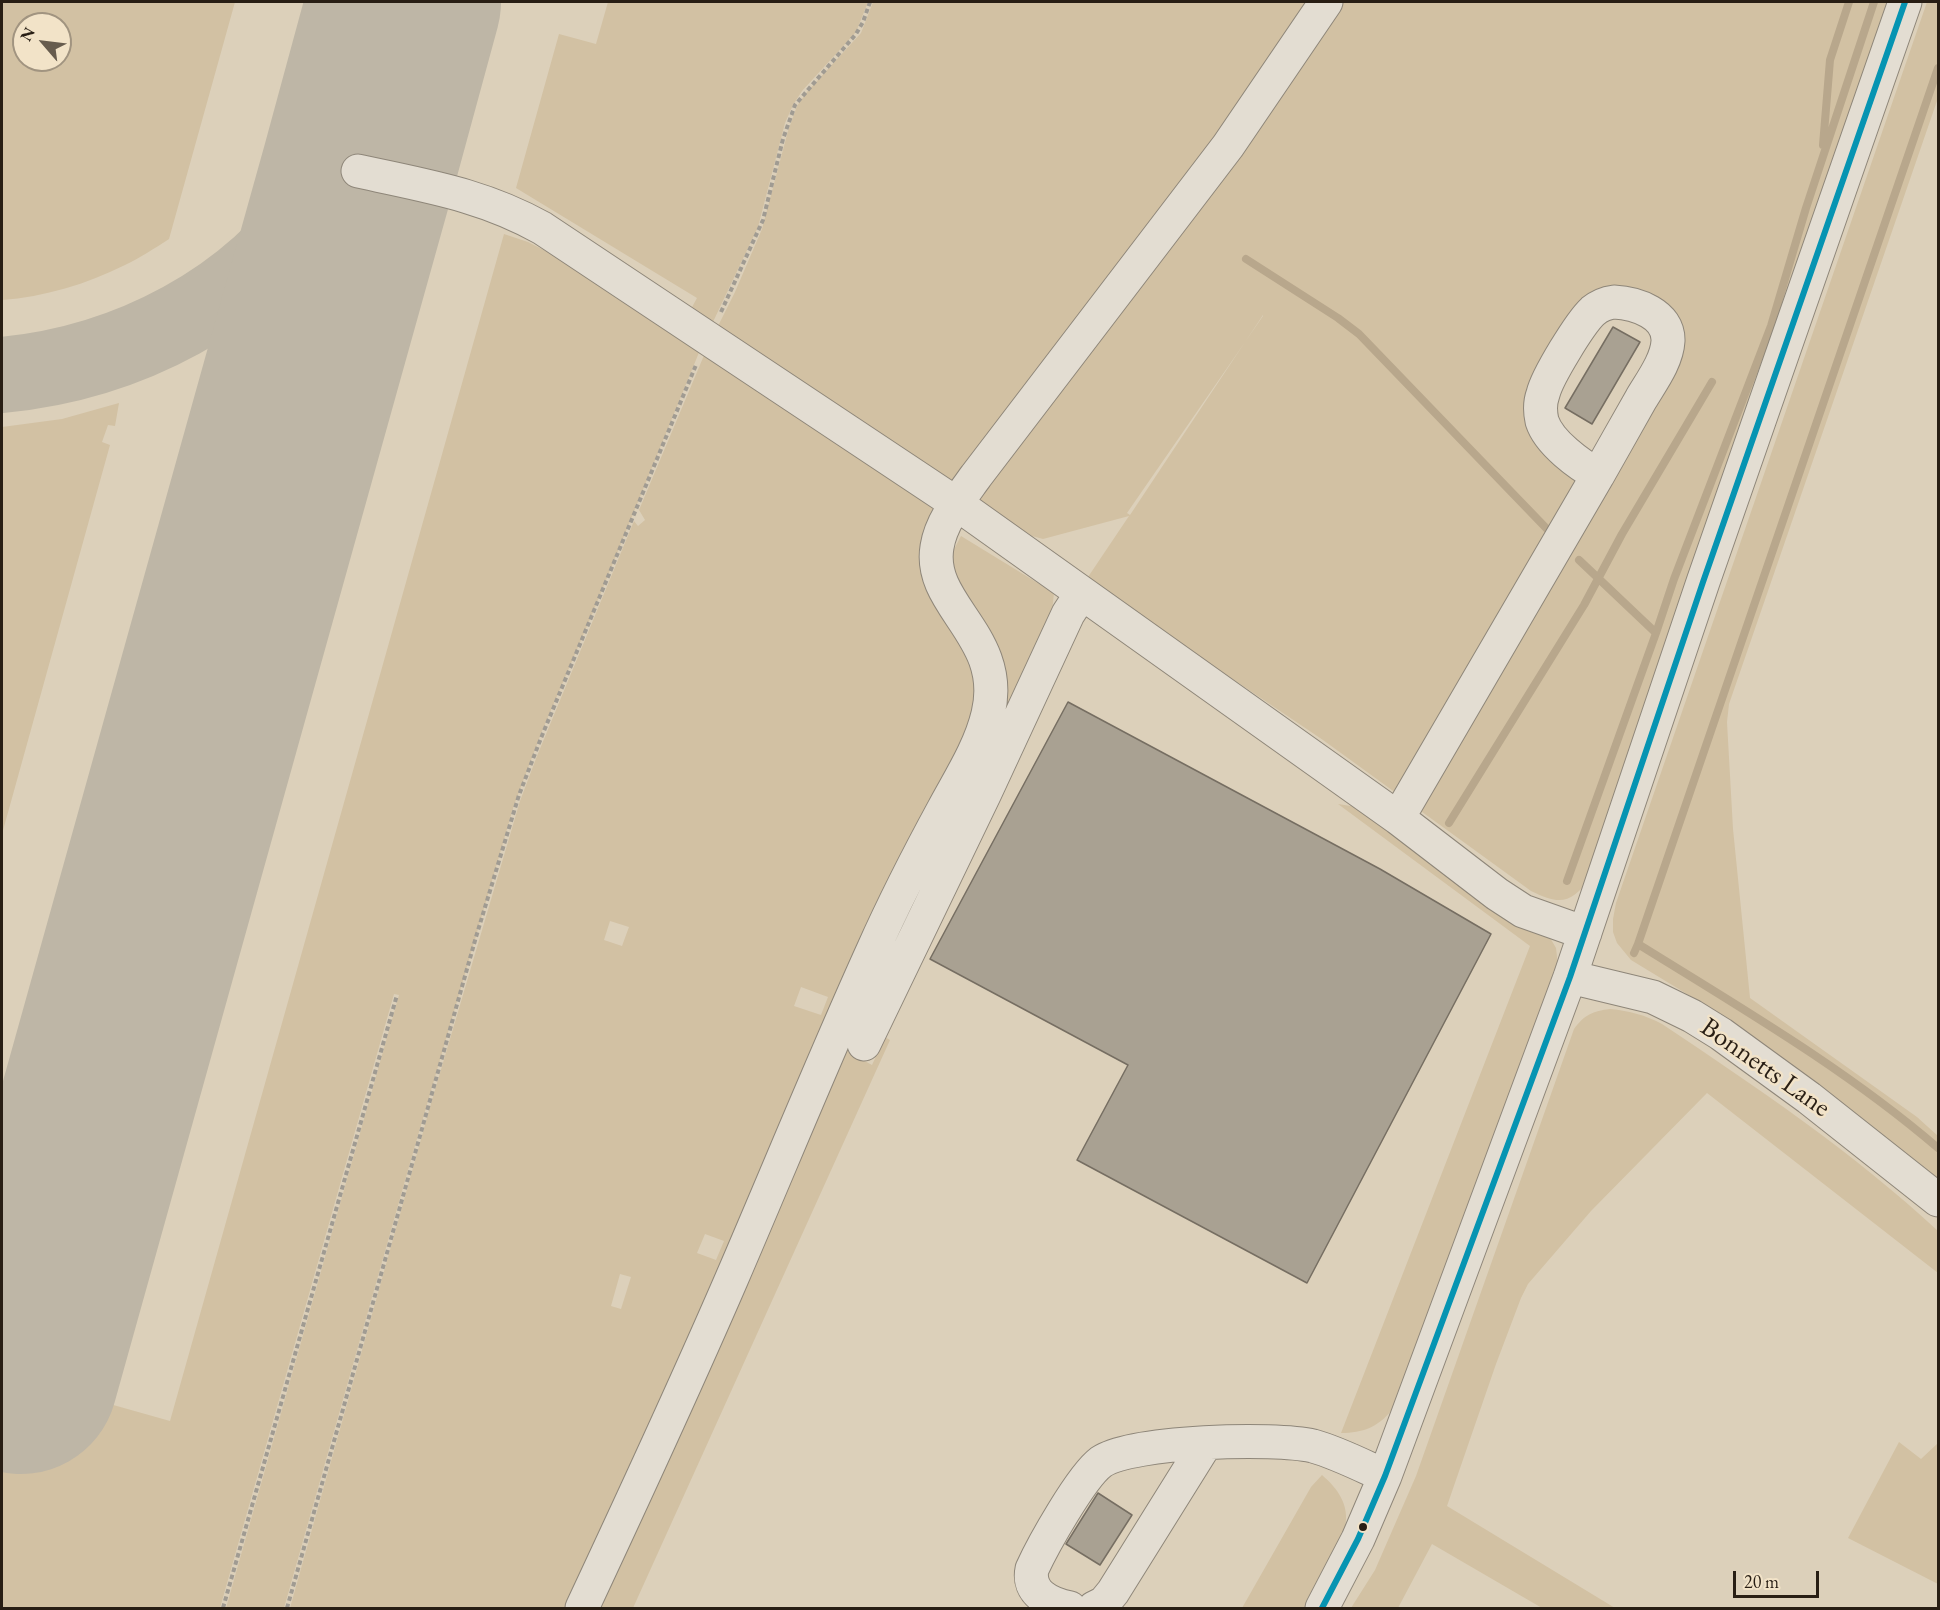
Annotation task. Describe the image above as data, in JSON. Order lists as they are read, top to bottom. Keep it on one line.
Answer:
{"streets":{"street":["Bonnetts Lane"]},"scale_bar":"20 m","north":"top left"}
